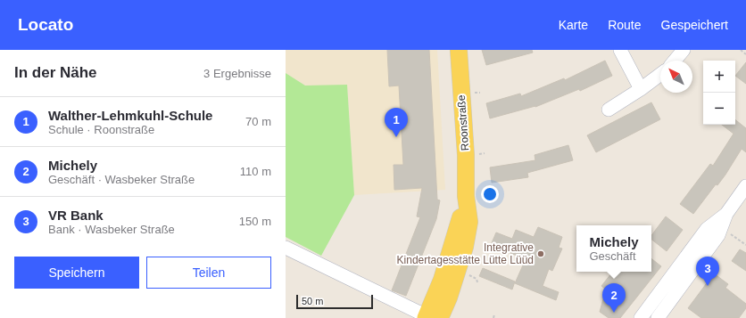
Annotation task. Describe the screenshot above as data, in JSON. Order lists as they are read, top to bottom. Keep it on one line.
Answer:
{"streets":{"main road":["Roonstraße"]},"places":["Integrative Kindertagesstätte Lütte Lüüd"],"scale_bar":"50 m","north":"top left","page":{"header":"Locato","nav":["Karte","Route","Gespeichert"],"heading":["In der Nähe","3 Ergebnisse"],"map_buttons":["+","−"],"list":[{"mark":"1","name":"Walther-Lehmkuhl-Schule","note":"Schule · Roonstraße","value":"70 m"},{"mark":"2","name":"Michely","note":"Geschäft · Wasbeker Straße","value":"110 m"},{"mark":"3","name":"VR Bank","note":"Bank · Wasbeker Straße","value":"150 m"}],"pins":["1","3","2"],"popup":["Michely","Geschäft"],"buttons":["Speichern","Teilen"],"scale":"50 m"}}
